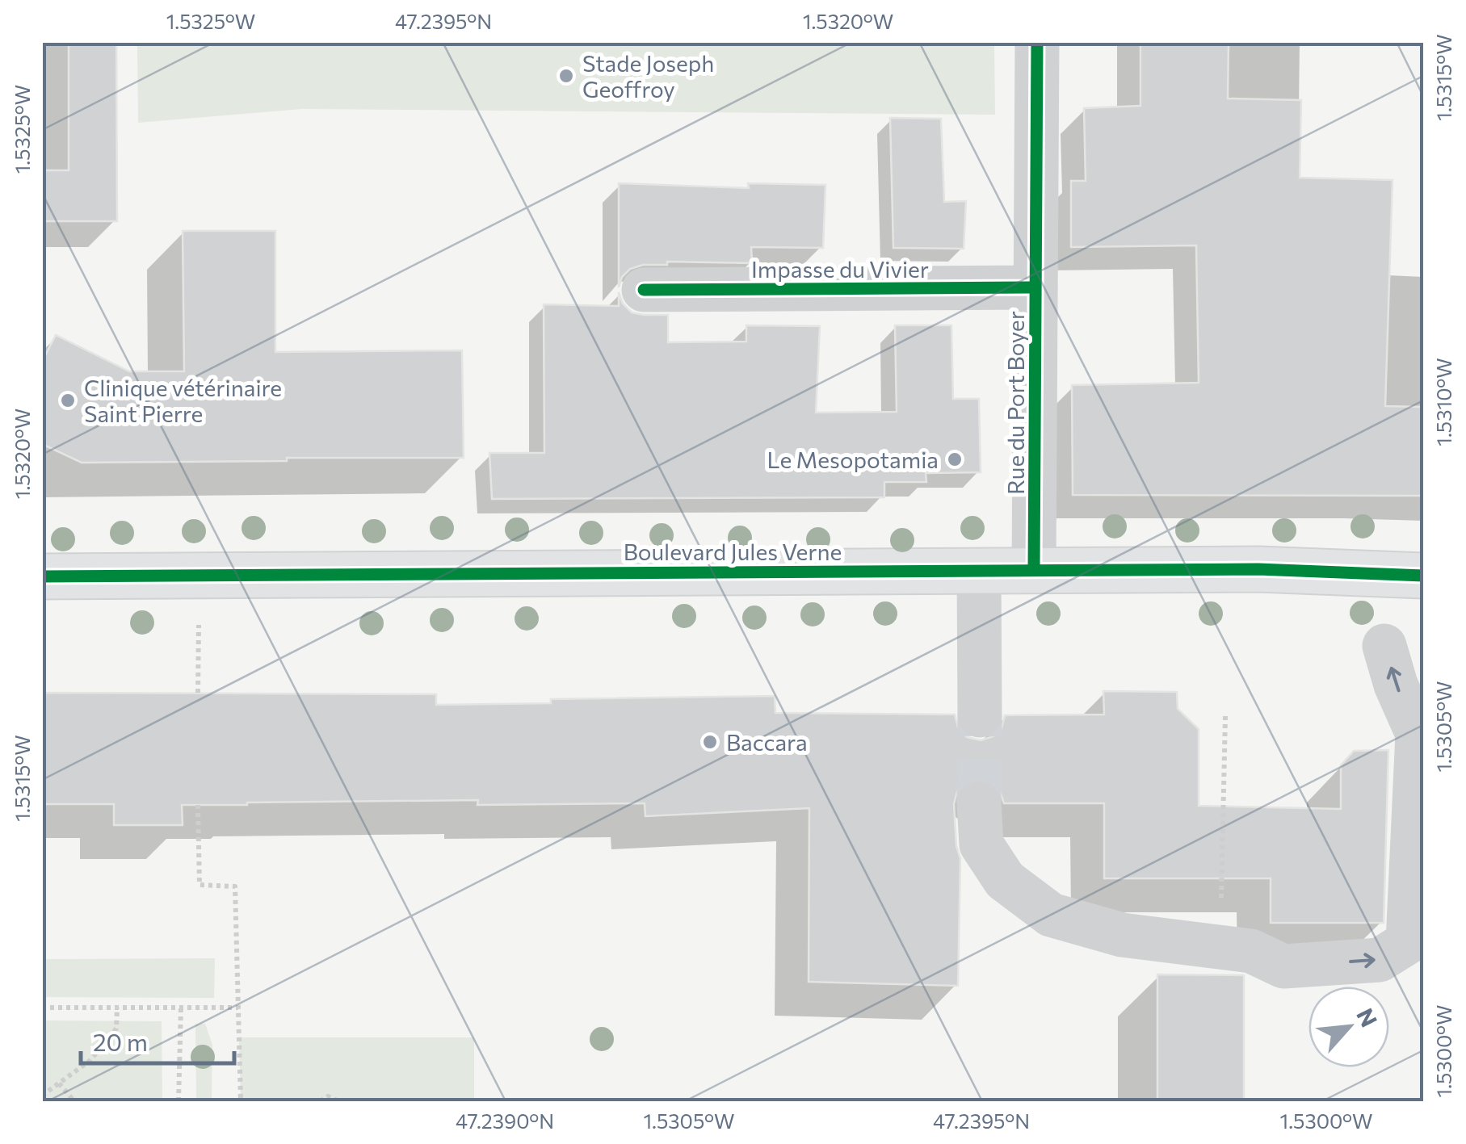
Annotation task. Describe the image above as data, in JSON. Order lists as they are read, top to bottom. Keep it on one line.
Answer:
{"streets":{"main road":["Boulevard Jules Verne"],"street":["Impasse du Vivier","Rue du Port Boyer"]},"crossings":[["Impasse du Vivier","Rue du Port Boyer"],["Rue du Port Boyer","Boulevard Jules Verne"]],"places":["Stade Joseph Geoffroy","Clinique vétérinaire Saint Pierre","Le Mesopotamia","Baccara"],"scale_bar":"20 m","north":"top right","coordinates":["1.5325°W","47.2395°N","1.5320°W","1.5315°W","1.5310°W","1.5305°W","1.5300°W","47.2390°N"]}
